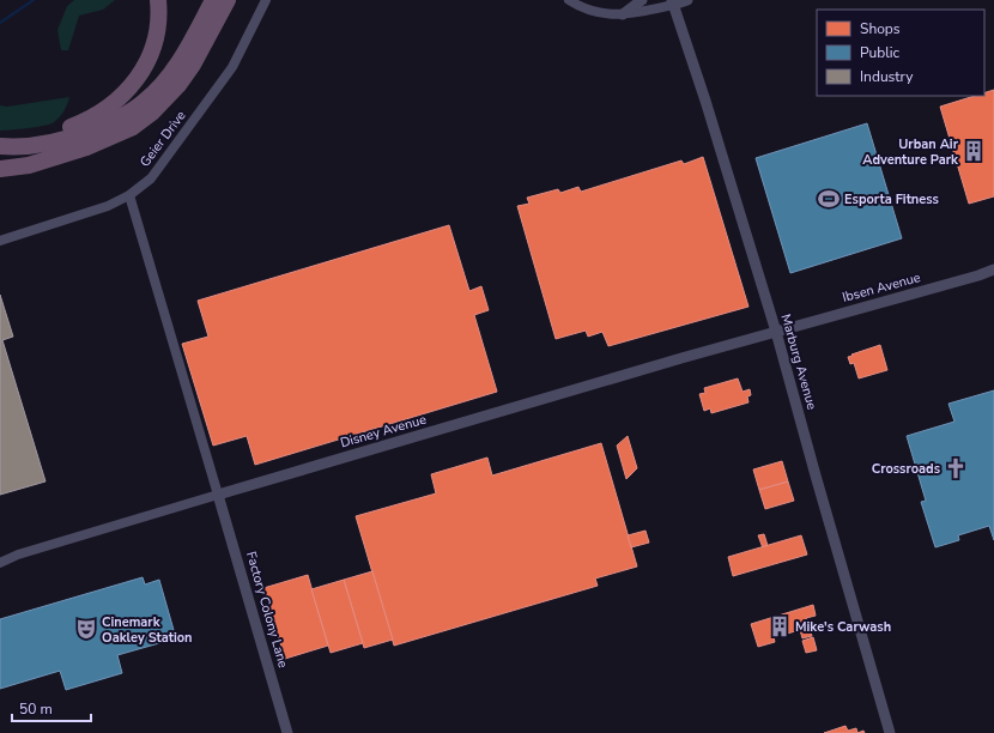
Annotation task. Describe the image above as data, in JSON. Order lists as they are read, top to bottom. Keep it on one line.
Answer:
{"streets":{"street":["Geier Drive","Ibsen Avenue","Marburg Avenue","Disney Avenue","Factory Colony Lane"]},"crossings":[["Ibsen Avenue","Marburg Avenue"],["Ibsen Avenue","Disney Avenue"],["Marburg Avenue","Disney Avenue"],["Disney Avenue","Factory Colony Lane"]],"places":{"building":["Urban Air Adventure Park","Mike's Carwash"],"sports":["Esporta Fitness"],"church":["Crossroads"],"theatre":["Cinemark Oakley Station"]},"legend":["Shops","Public","Industry"],"scale_bar":"50 m"}
